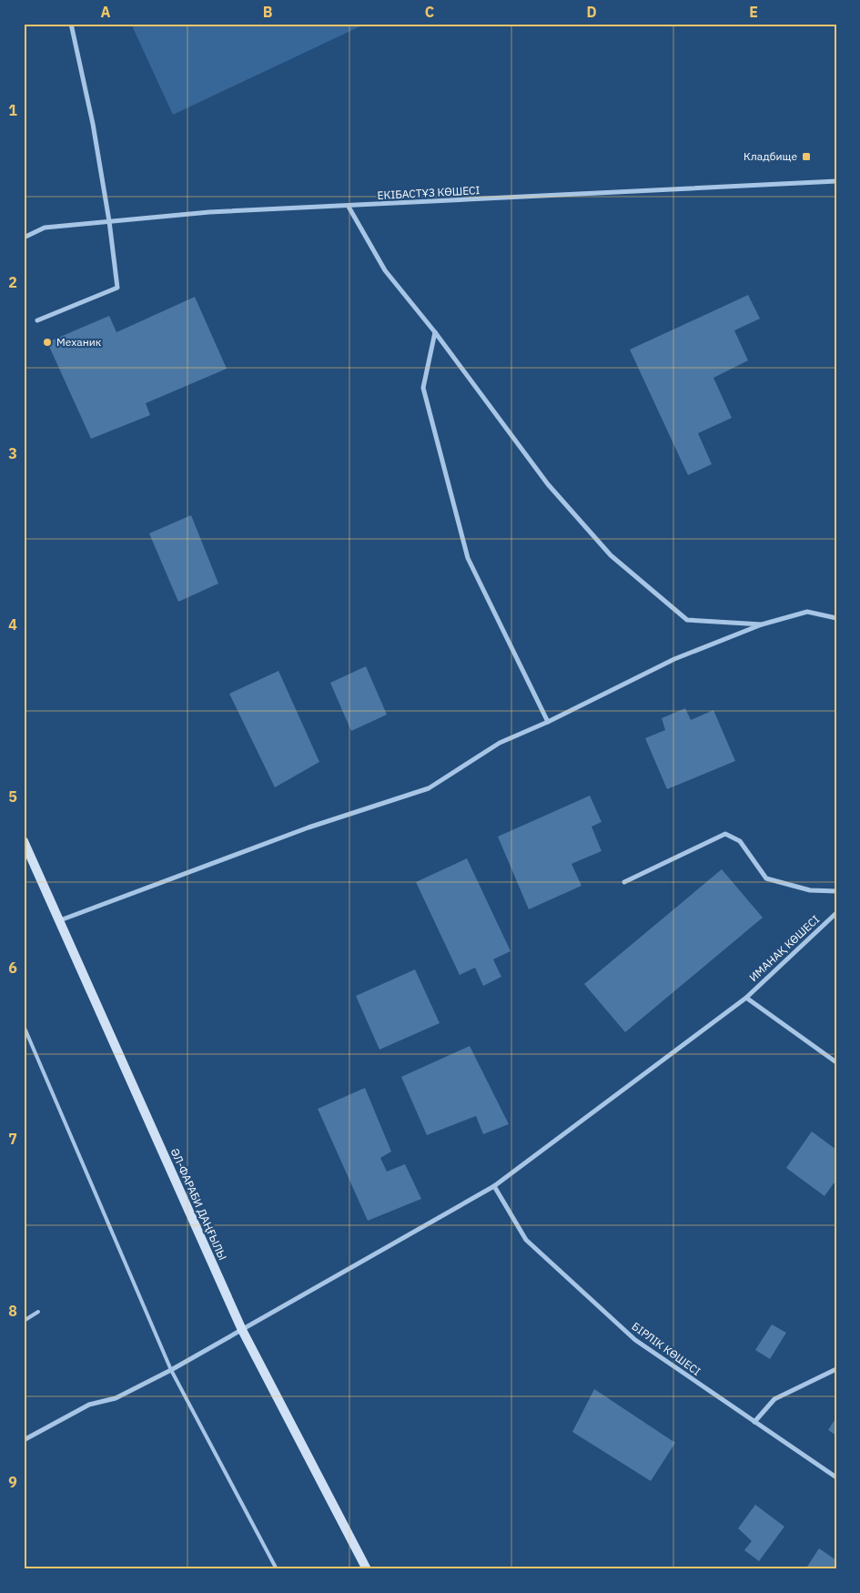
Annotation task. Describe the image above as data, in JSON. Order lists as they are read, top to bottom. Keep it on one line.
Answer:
{"streets":{"main road":["ӘЛ-ФАРАБИ ДАҢҒЫЛЫ"],"street":["ЕКІБАСТҰЗ КӨШЕСІ","ИМАНАҚ КӨШЕСІ","БІРЛІК КӨШЕСІ"]},"crossings":[["ИМАНАҚ КӨШЕСІ","ӘЛ-ФАРАБИ ДАҢҒЫЛЫ"],["ИМАНАҚ КӨШЕСІ","БІРЛІК КӨШЕСІ"]],"places":{"transit":["Кладбище"],"other":["Механик"]},"grid":{"columns":["A","B","C","D","E"],"rows":["1","2","3","4","5","6","7","8","9"]}}
